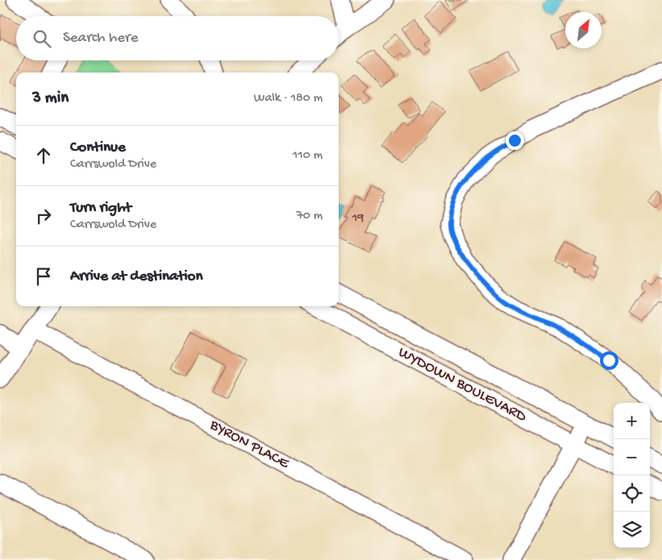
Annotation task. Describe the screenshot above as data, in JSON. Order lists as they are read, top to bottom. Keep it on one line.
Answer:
{"streets":{"street":["WYDOWN BOULEVARD","BYRON PLACE"]},"house_numbers":["19"],"north":"top right","page":{"search":"Search here","heading":["3 min","Walk · 180 m"],"list":[["Continue","Carrswold Drive","110 m"],["Turn right","Carrswold Drive","70 m"],"Arrive at destination"],"map_buttons":["+","−"]}}
